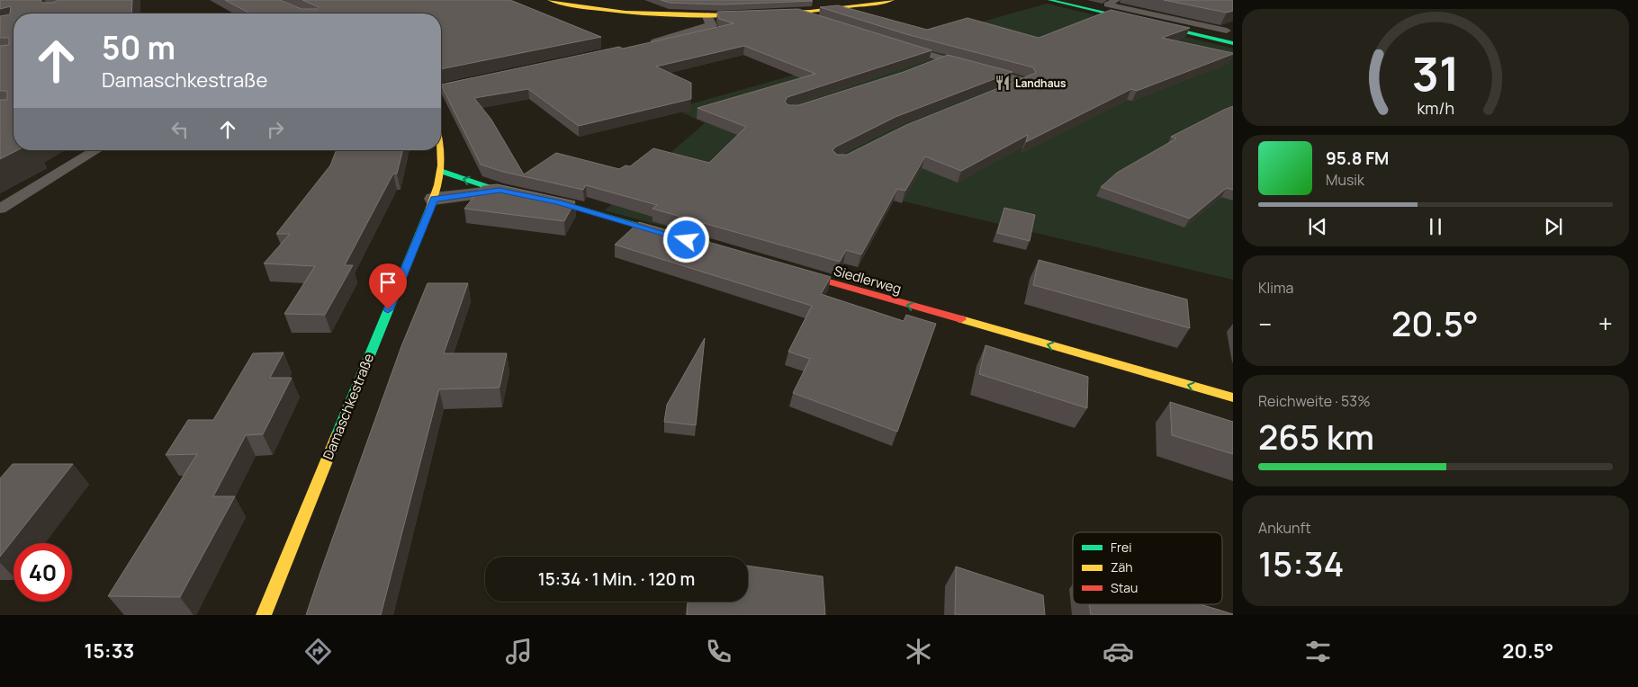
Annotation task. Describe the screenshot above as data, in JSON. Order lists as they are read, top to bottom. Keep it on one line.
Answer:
{"streets":{"street":["Siedlerweg","Damaschkestraße"]},"one_way":["Siedlerweg"],"places":{"restaurant":["Landhaus"]},"legend":["Frei","Zäh","Stau"],"page":{"turn":["50 m","Damaschkestraße"],"song":["95.8 FM","Musik"],"tile":["Klima",["Reichweite · 53%","265 km"],["Ankunft","15:34"]],"heat":["−","20.5°","+"],"limit":"40","trip":"15:34 · 1 Min. · 120 m","tabs":["15:33","20.5°"],"gauge":["31","km/h"]}}
